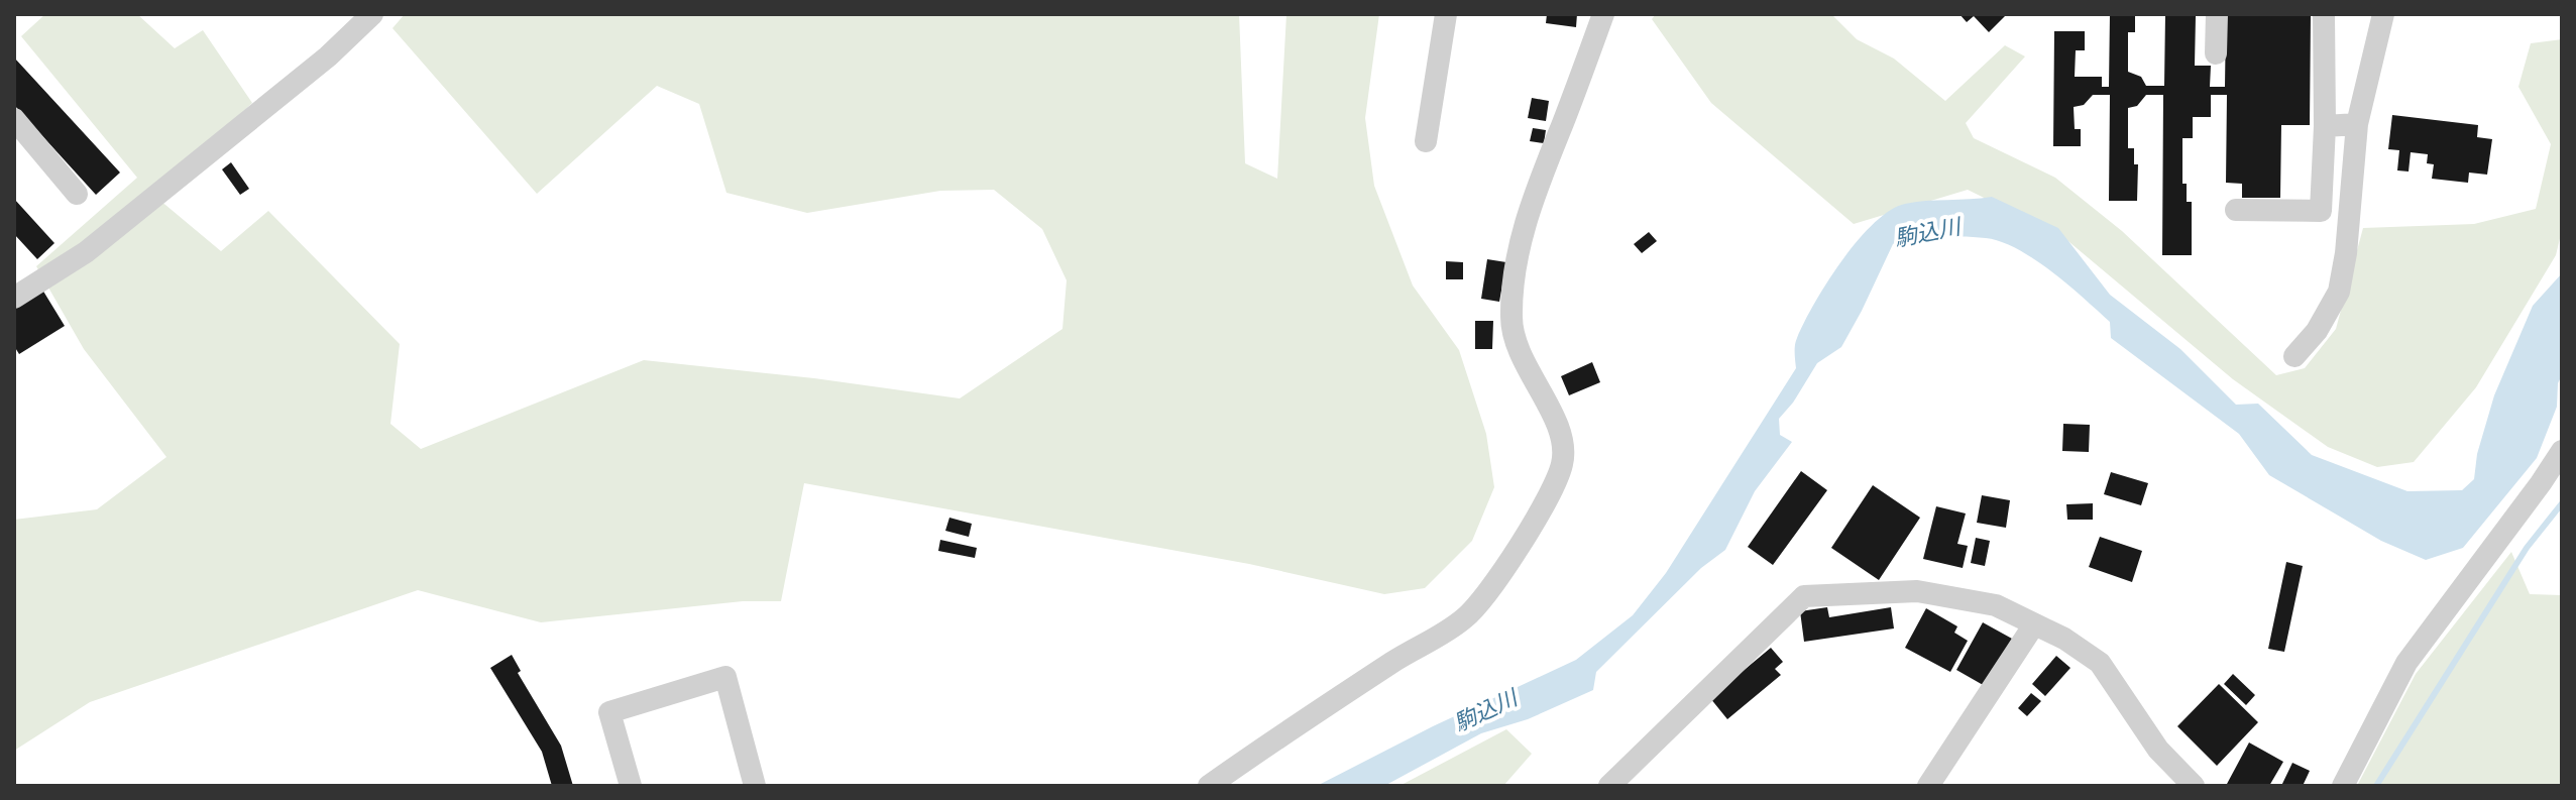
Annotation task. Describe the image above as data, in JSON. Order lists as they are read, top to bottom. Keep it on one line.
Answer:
{"water":["駒込川"]}
